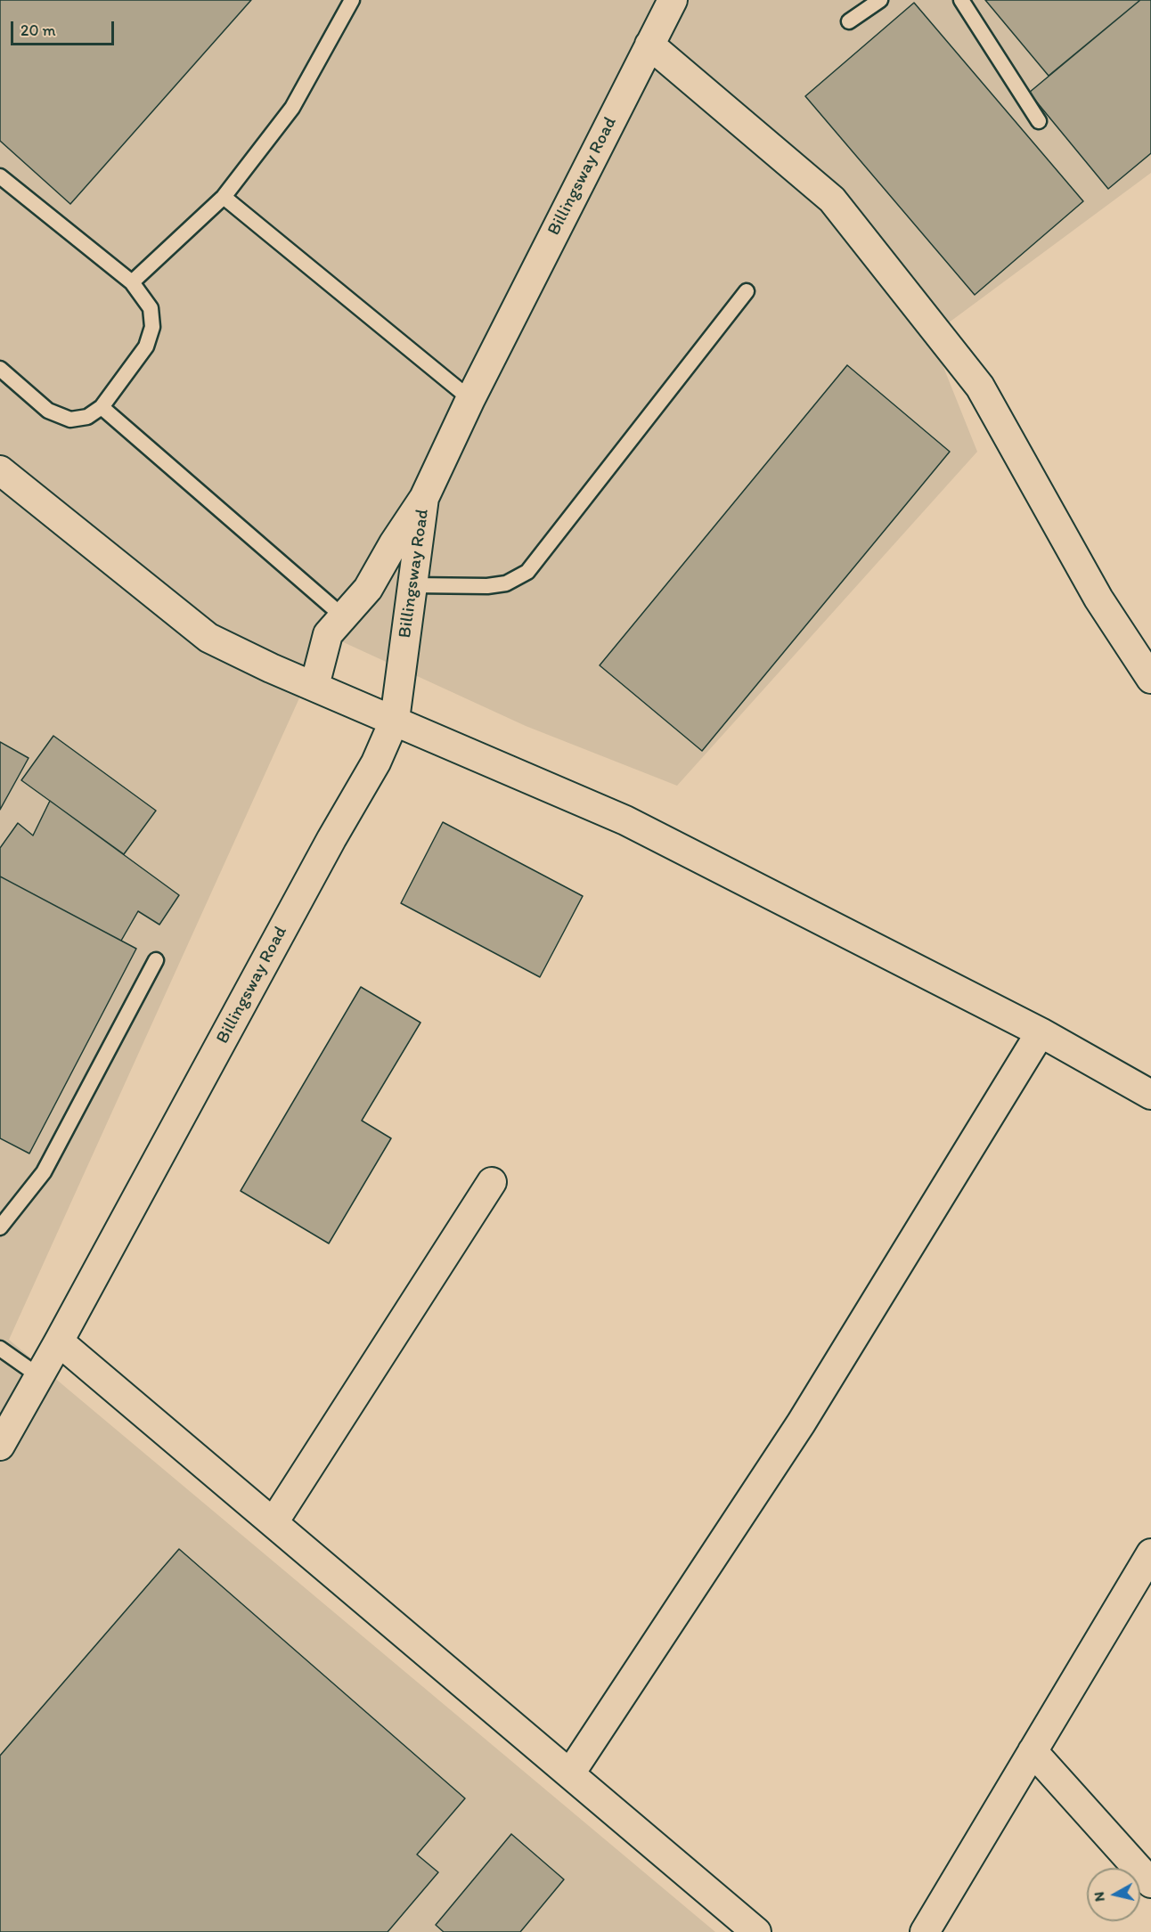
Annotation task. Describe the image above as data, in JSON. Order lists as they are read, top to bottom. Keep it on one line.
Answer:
{"streets":{"street":["Billingsway Road"]},"scale_bar":"20 m","north":"left"}
